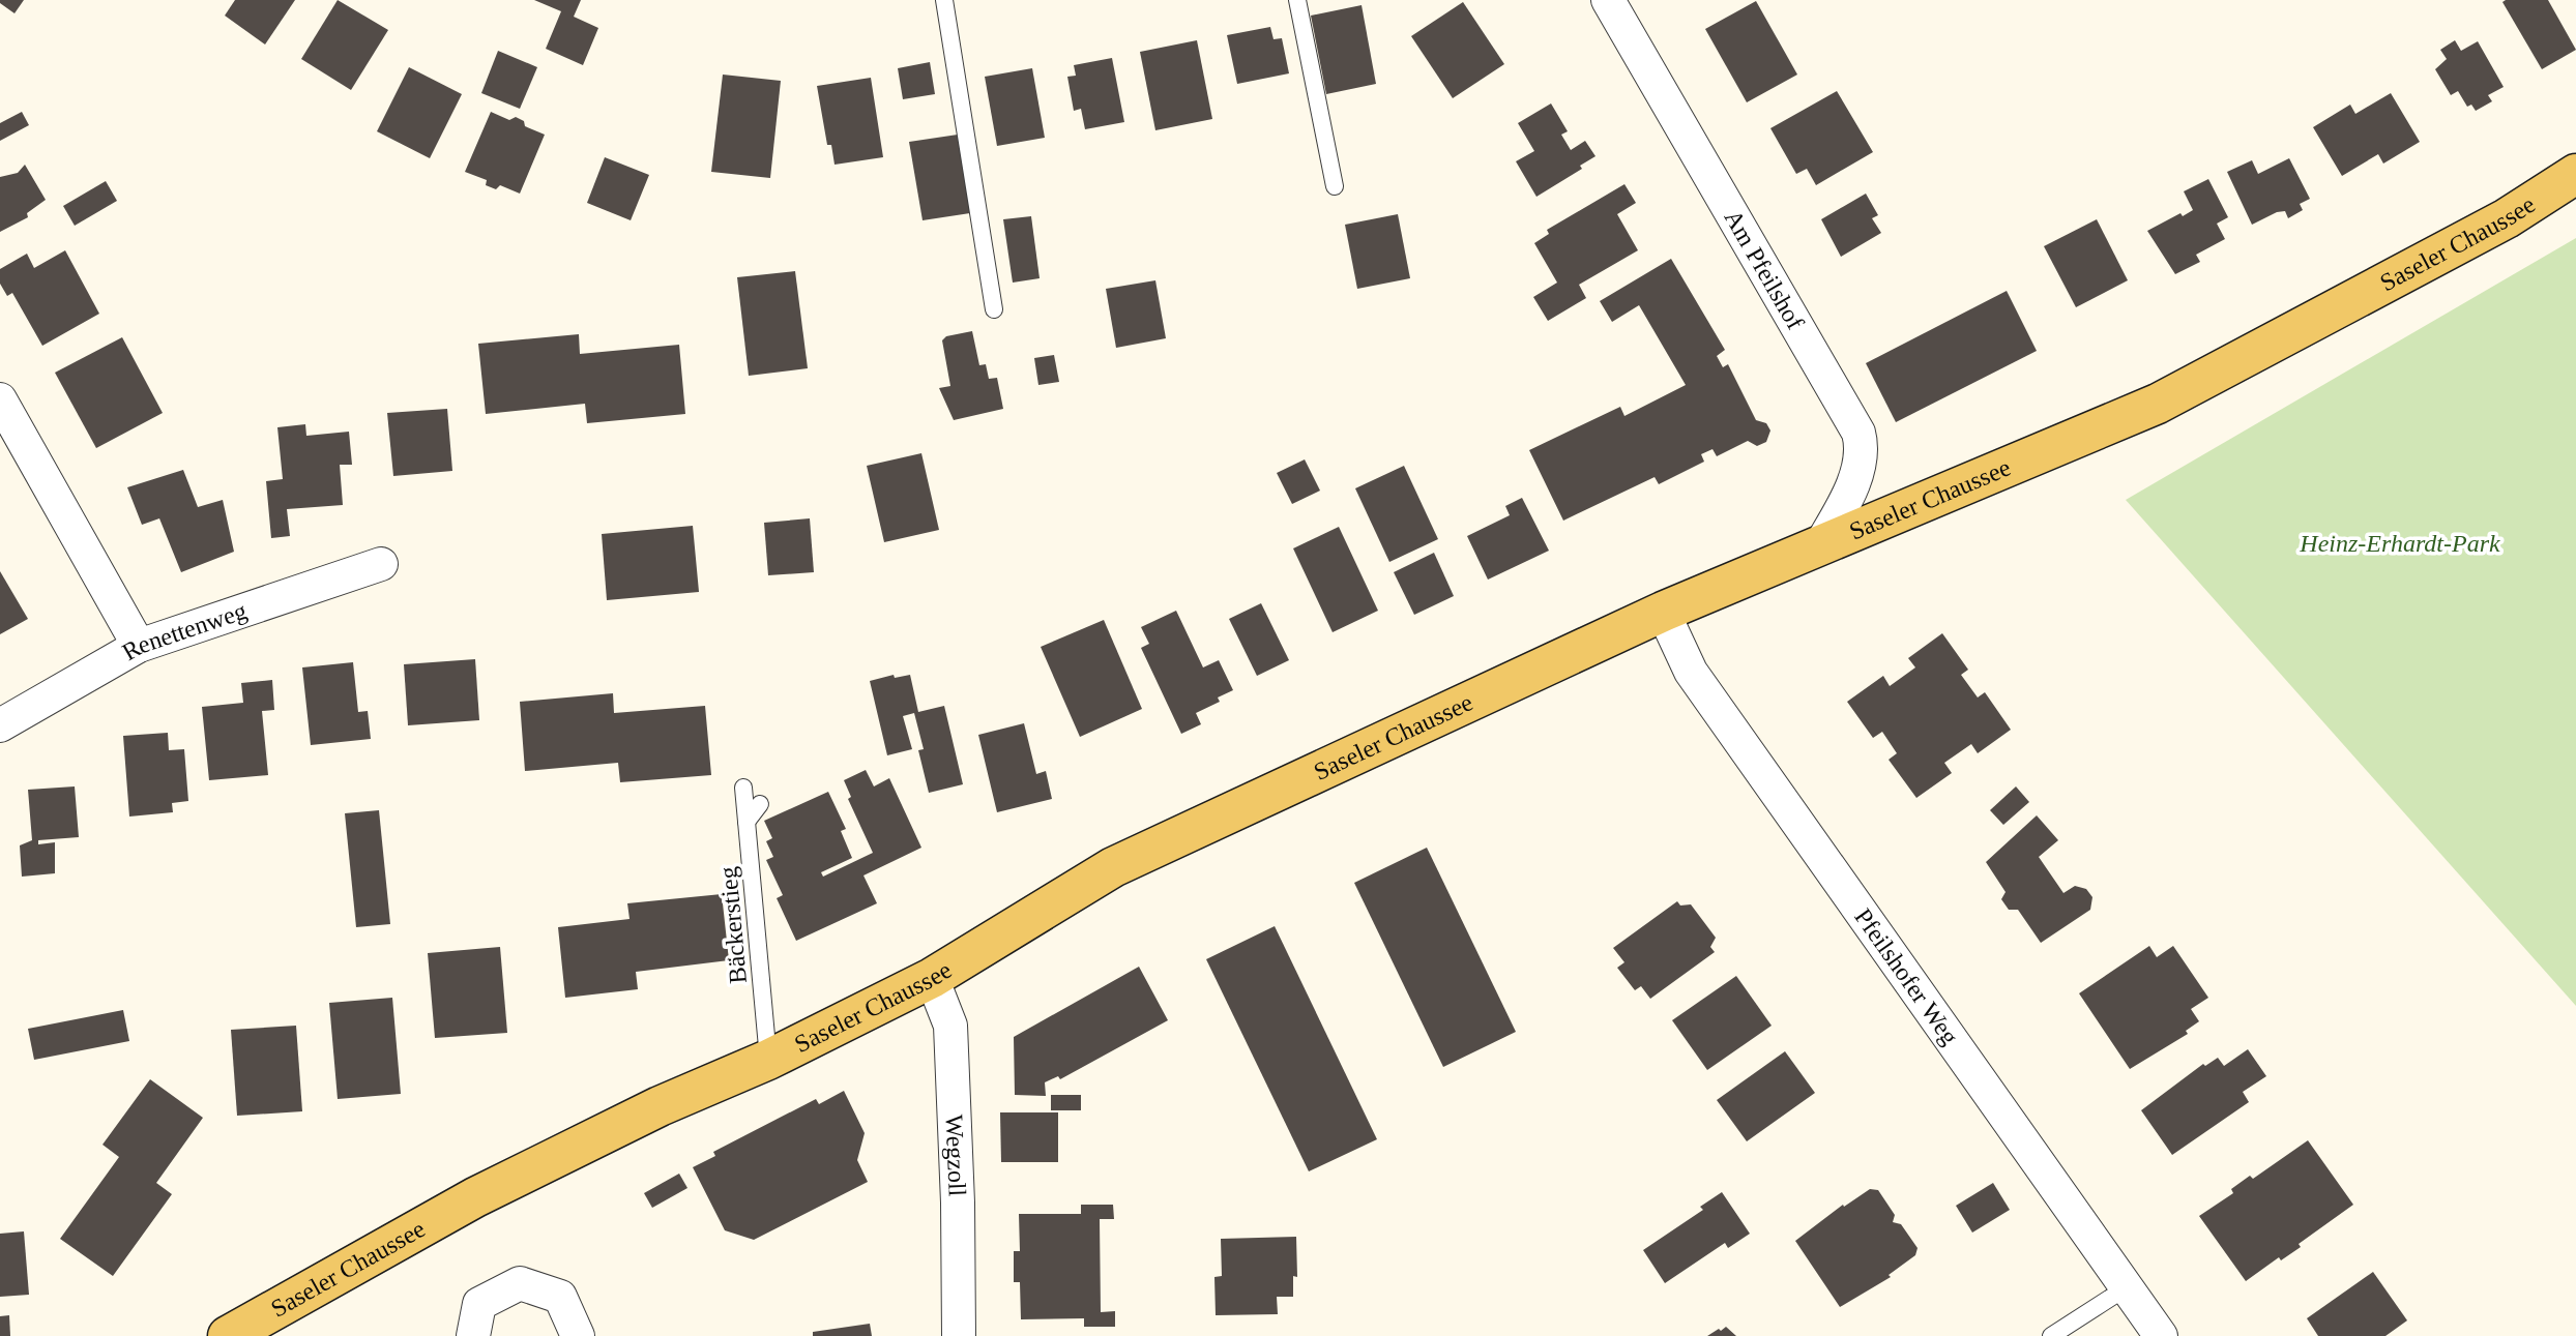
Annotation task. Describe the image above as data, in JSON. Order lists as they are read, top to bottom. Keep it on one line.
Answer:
{"streets":{"main road":["Saseler Chaussee"],"street":["Am Pfeilshof","Renettenweg","Pfeilshofer Weg","Wegzoll"],"lane":["Bäckerstieg"]},"crossings":[["Saseler Chaussee","Am Pfeilshof"],["Saseler Chaussee","Bäckerstieg"],["Saseler Chaussee","Pfeilshofer Weg"],["Saseler Chaussee","Wegzoll"]],"parks":["Heinz-Erhardt-Park"]}
